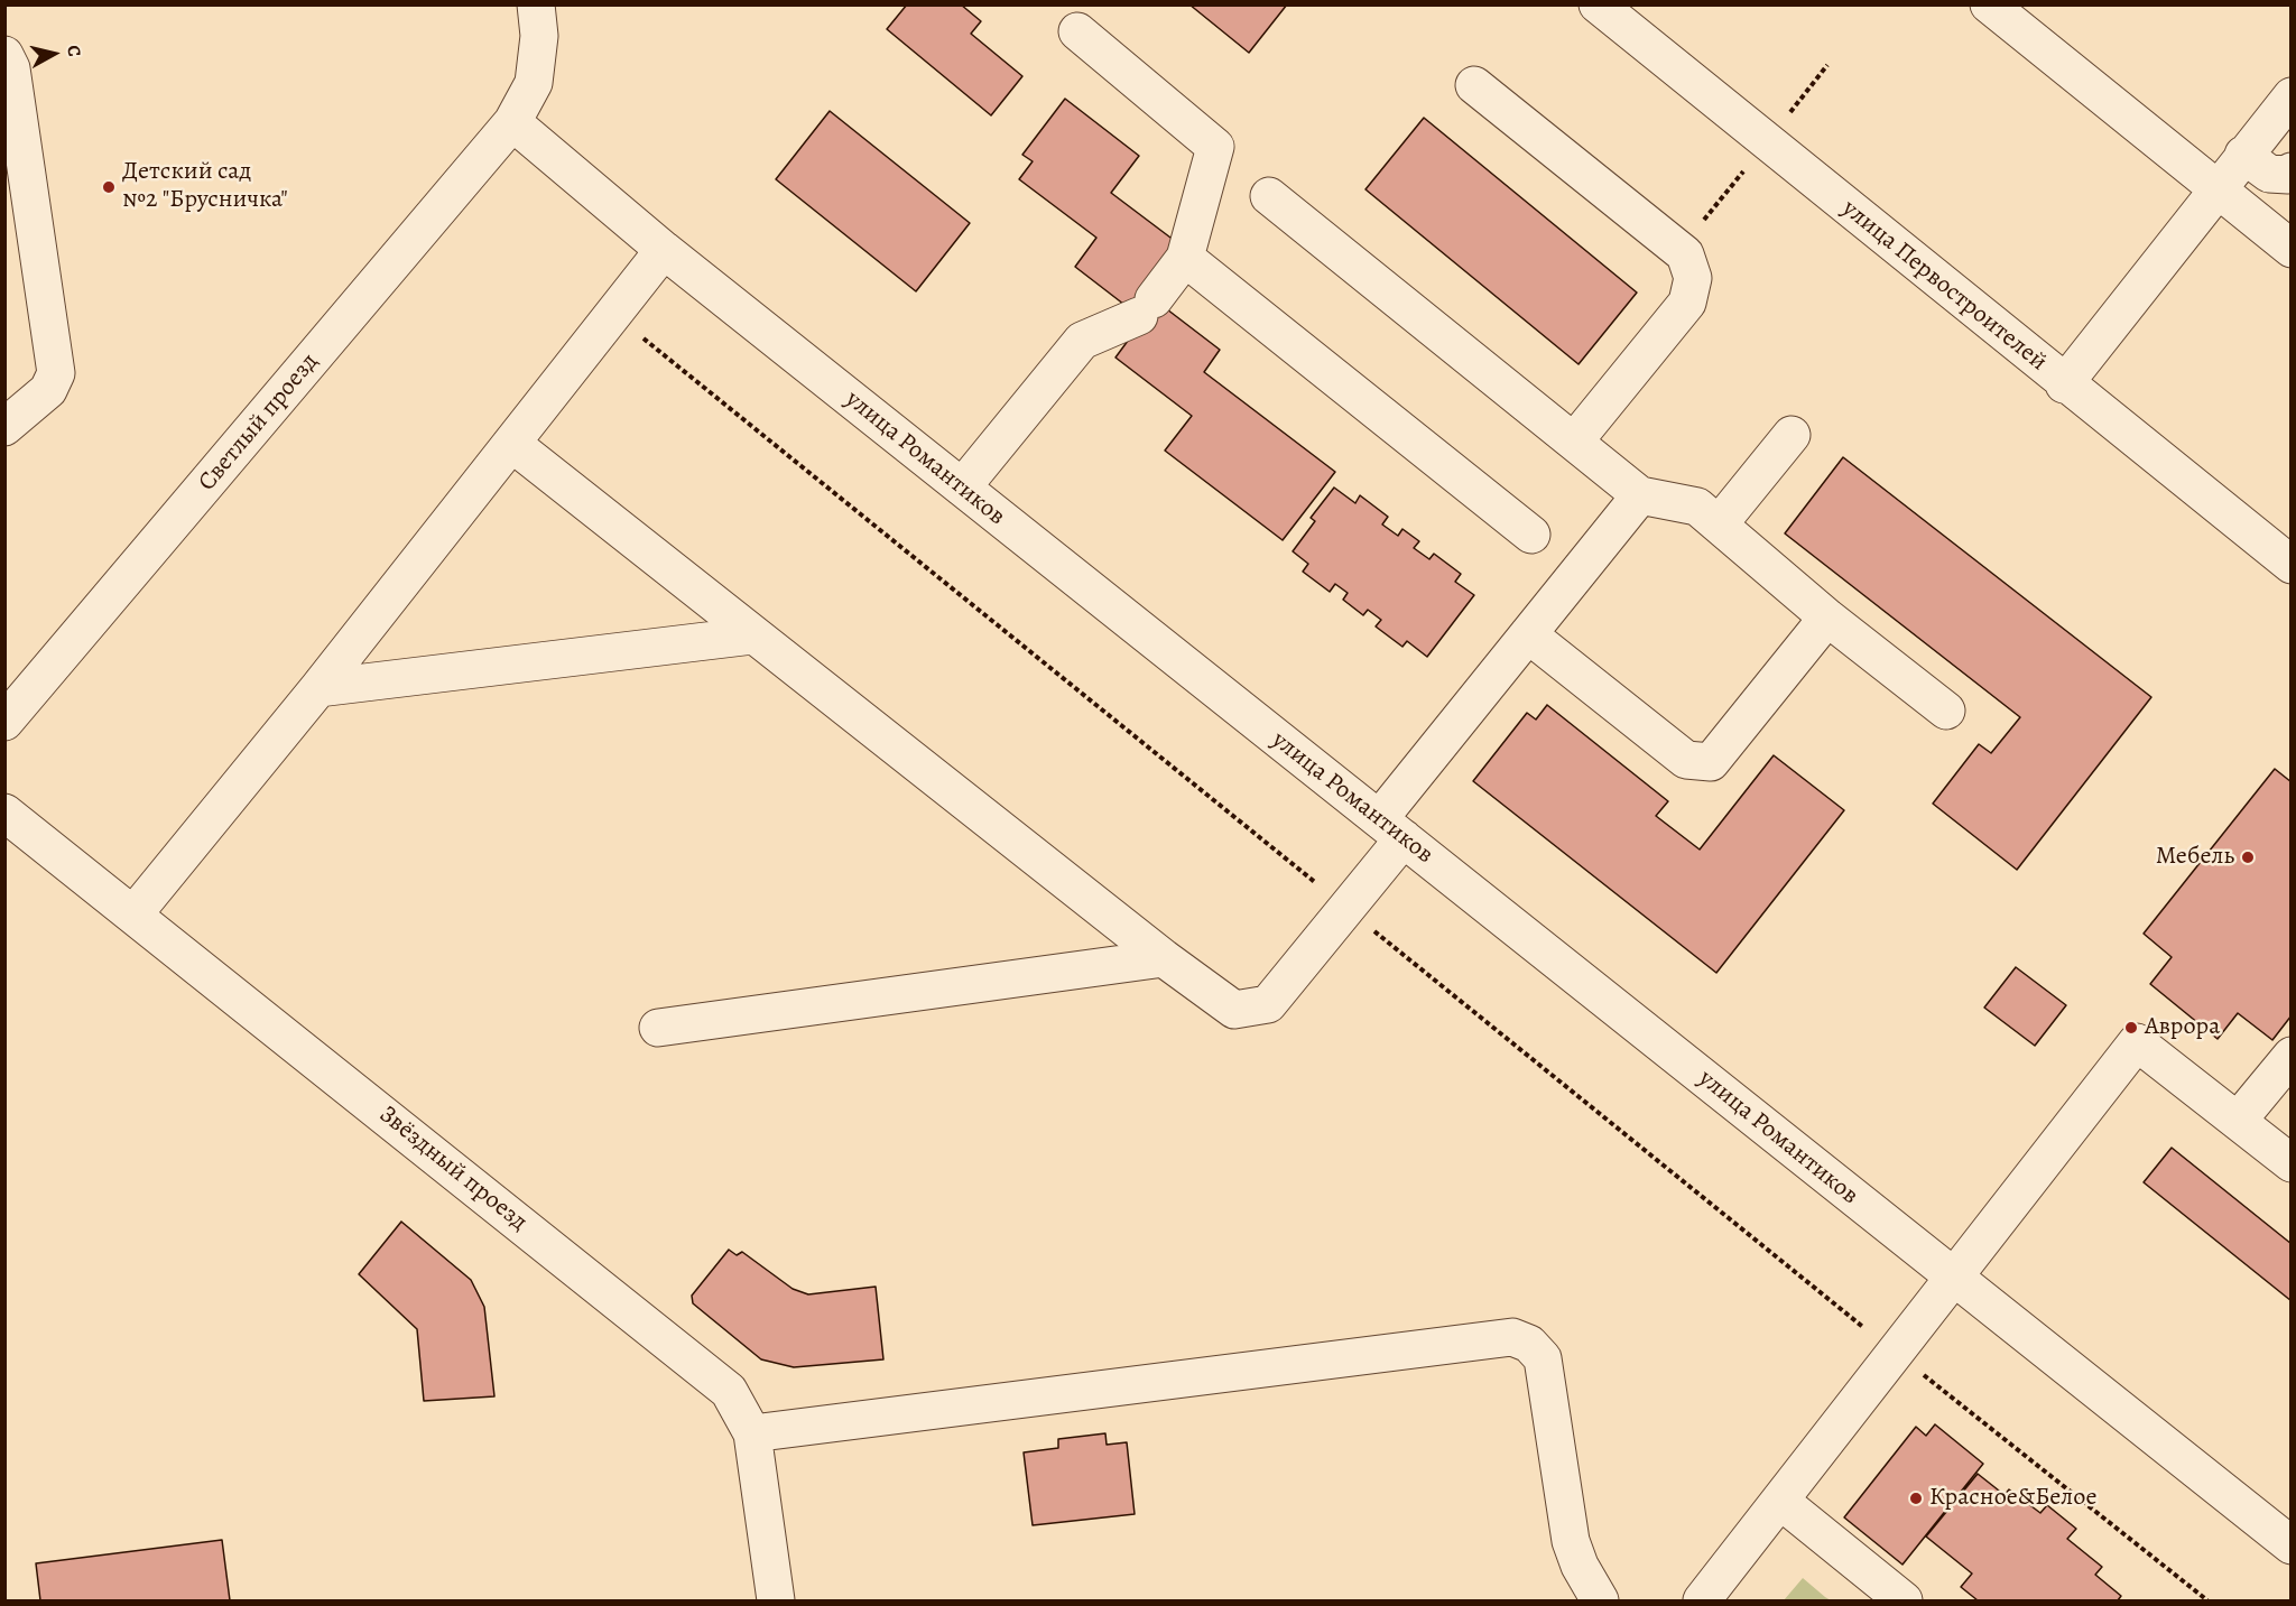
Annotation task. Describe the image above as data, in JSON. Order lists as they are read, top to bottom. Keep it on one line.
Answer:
{"streets":{"street":["улица Первостроителей","Светлый проезд","улица Романтиков","Звёздный проезд"]},"crossings":[["Светлый проезд","улица Романтиков"]],"places":["Детский сад №2 \"Брусничка\"","Мебель","Аврора","Красное&Белое"],"north":"right"}
